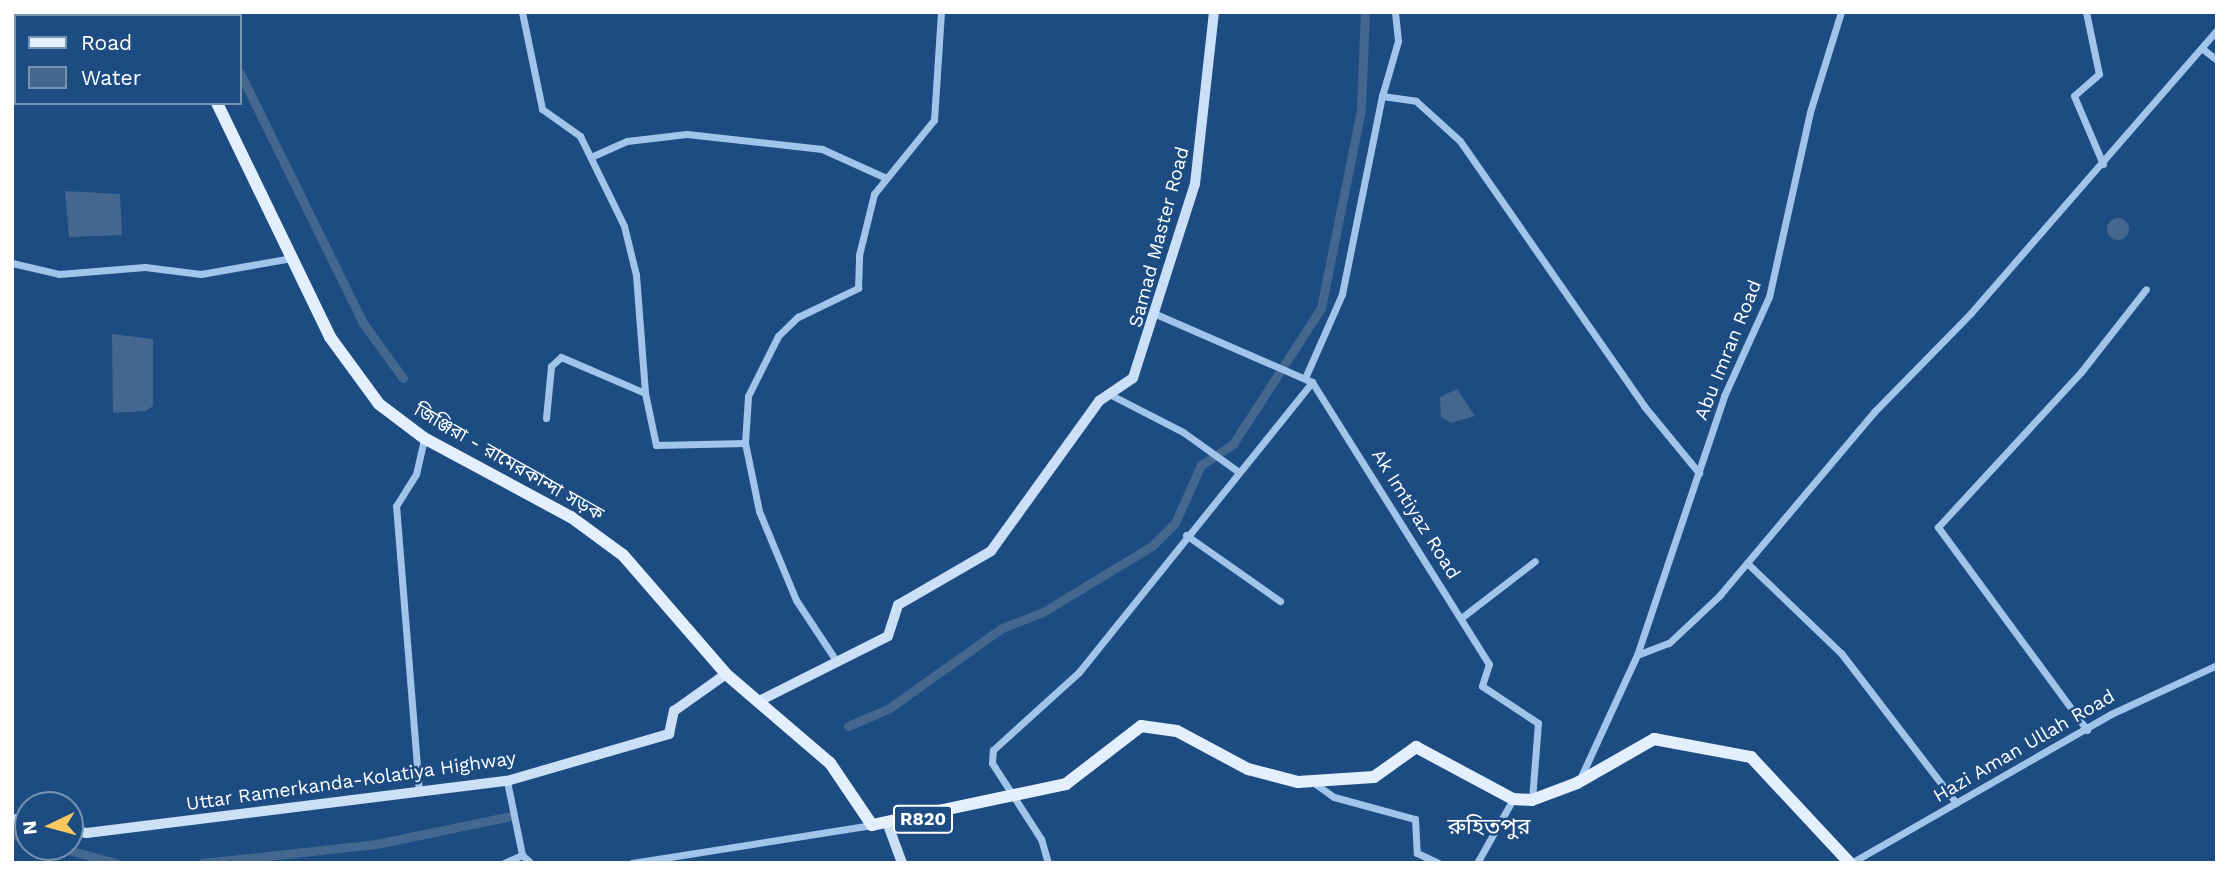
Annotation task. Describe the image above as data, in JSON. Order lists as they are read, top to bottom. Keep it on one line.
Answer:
{"streets":{"main road":["জিঞ্জিরা - রামেরকান্দা সড়ক","R820"],"street":["Samad Master Road","Abu Imran Road","Ak Imtiyaz Road","Hazi Aman Ullah Road","Uttar Ramerkanda-Kolatiya Highway"]},"crossings":[["Samad Master Road","জিঞ্জিরা - রামেরকান্দা সড়ক"],["Abu Imran Road","R820"],["জিঞ্জিরা - রামেরকান্দা সড়ক","Uttar Ramerkanda-Kolatiya Highway"],["জিঞ্জিরা - রামেরকান্দা সড়ক","R820"],["Ak Imtiyaz Road","R820"],["Hazi Aman Ullah Road","R820"]],"districts":["রুহিতপুর"],"legend":["Road","Water"],"north":"left"}
